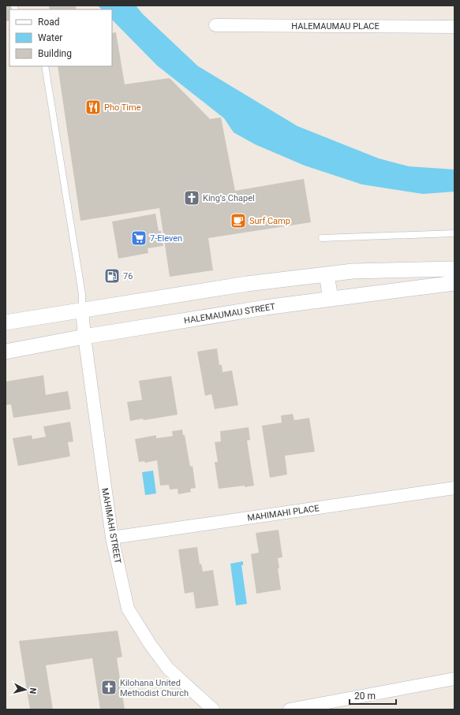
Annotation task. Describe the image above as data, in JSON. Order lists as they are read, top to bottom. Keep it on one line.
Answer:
{"streets":{"street":["HALEMAUMAU PLACE","HALEMAUMAU STREET","MAHIMAHI PLACE","MAHIMAHI STREET"]},"crossings":[["HALEMAUMAU STREET","MAHIMAHI STREET"],["MAHIMAHI PLACE","MAHIMAHI STREET"]],"places":{"restaurant":["Pho Time"],"church":["King’s Chapel","Kilohana United Methodist Church"],"cafe":["Surf Camp"],"supermarket":["7-Eleven"],"fuel station":["76"]},"legend":["Road","Water","Building"],"scale_bar":"20 m","north":"right"}
